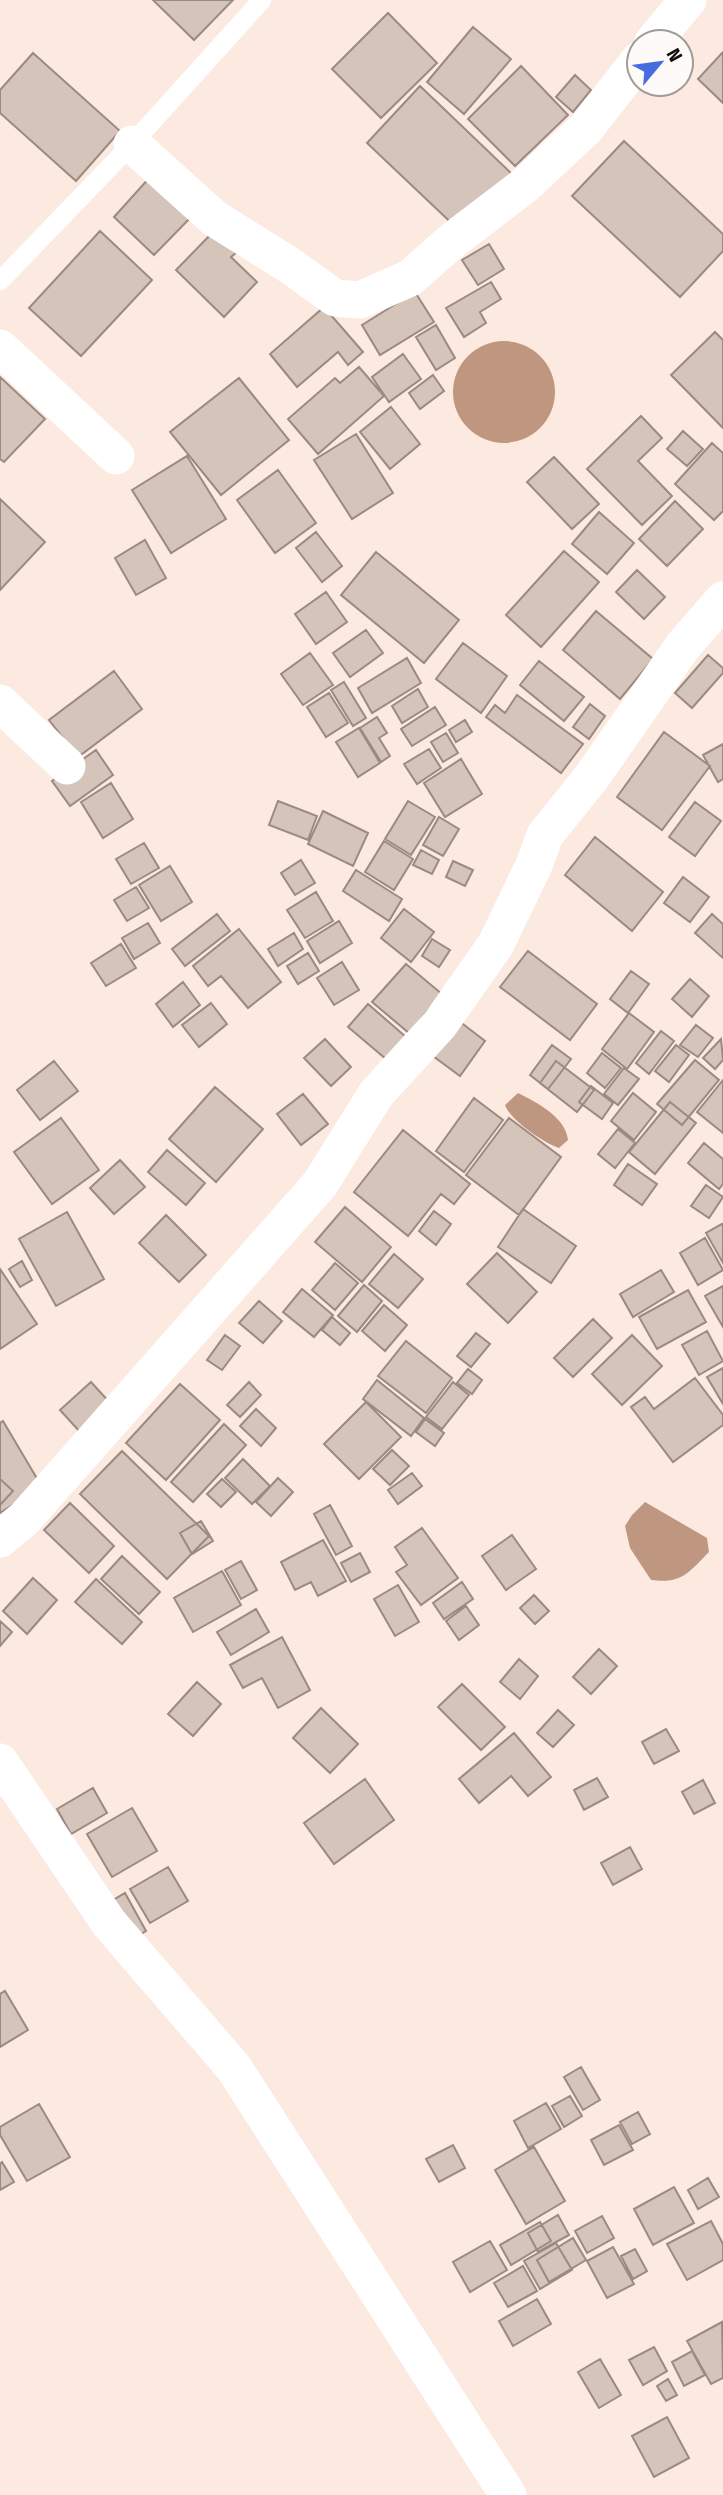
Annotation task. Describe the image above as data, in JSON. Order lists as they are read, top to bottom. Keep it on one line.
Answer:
{"north":"top right"}
